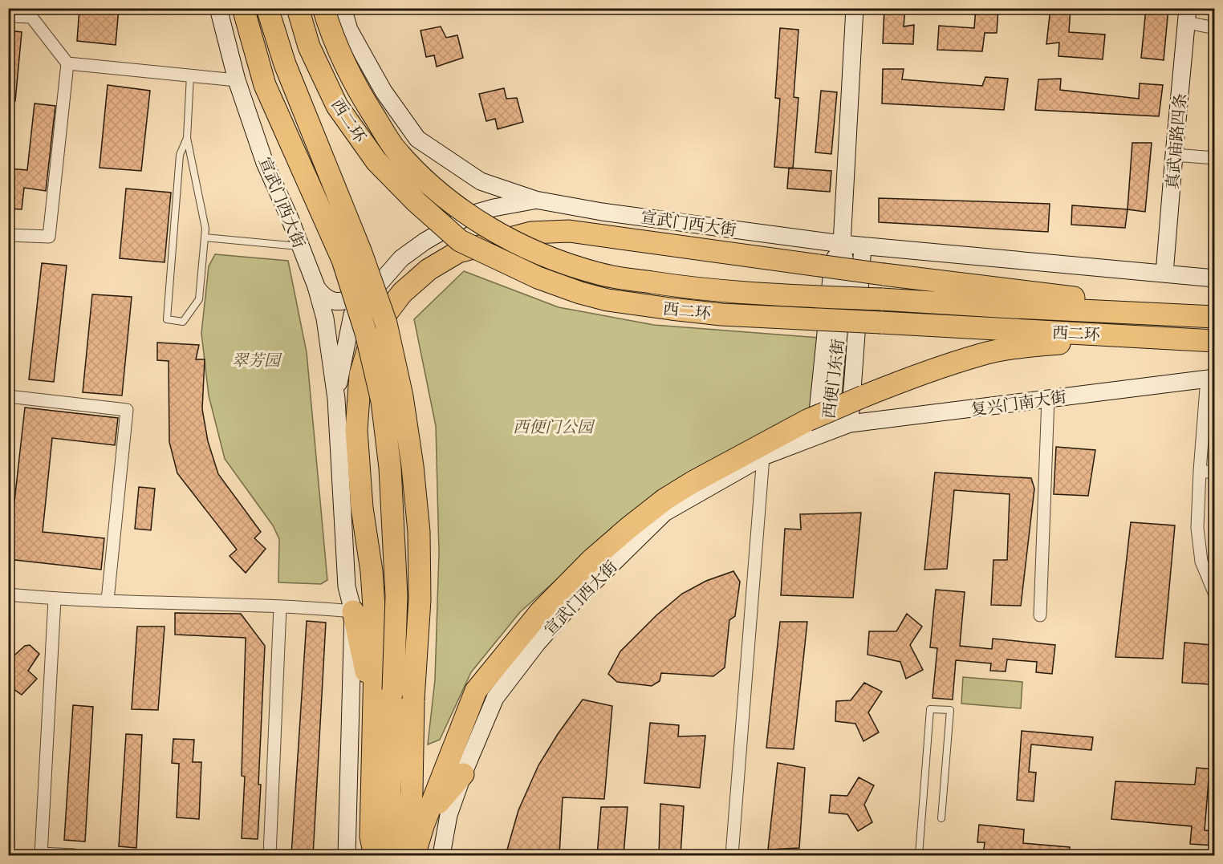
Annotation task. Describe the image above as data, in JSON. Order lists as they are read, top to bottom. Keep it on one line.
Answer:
{"streets":{"highway":["西二环","宣武门西大街"],"street":["真武庙路四条","西便门东街","复兴门南大街"]},"crossings":[["宣武门西大街","西便门东街"],["宣武门西大街","复兴门南大街"],["西便门东街","复兴门南大街"]],"parks":["翠芳园","西便门公园"]}
